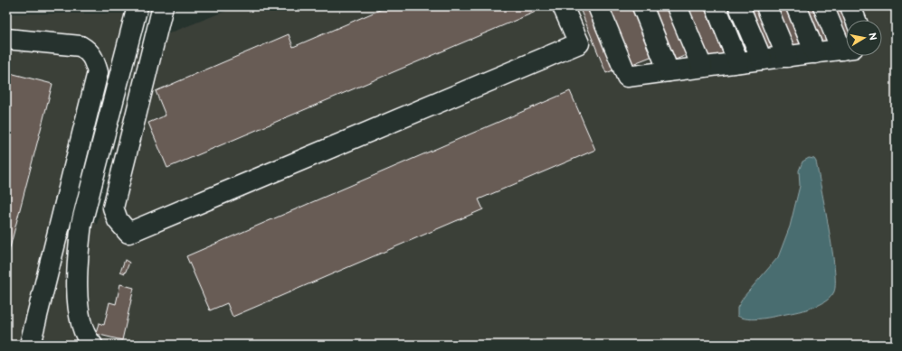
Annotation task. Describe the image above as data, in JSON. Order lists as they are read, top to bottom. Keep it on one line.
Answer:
{"north":"right"}
